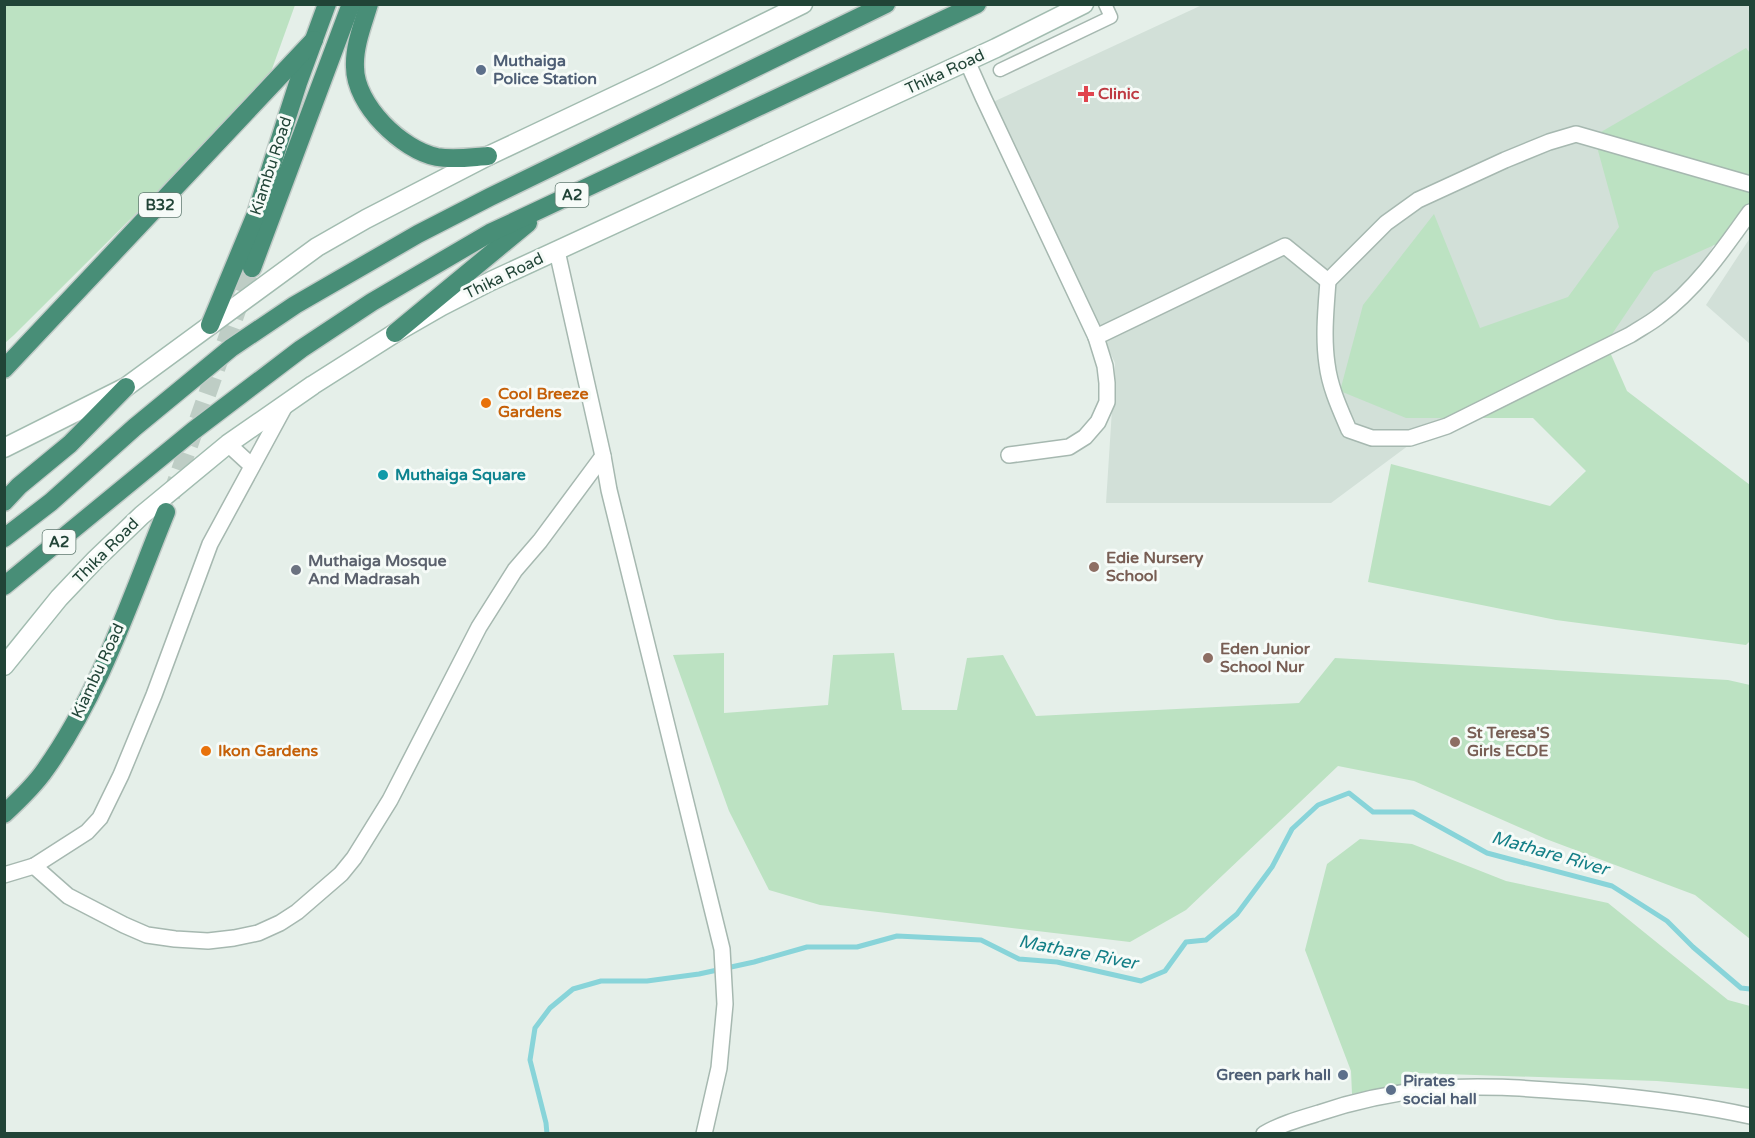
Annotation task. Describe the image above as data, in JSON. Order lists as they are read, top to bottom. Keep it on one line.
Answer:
{"streets":{"highway":["Thika Road","Kiambu Road","A2","B32"]},"crossings":[["Kiambu Road","B32"]],"water":["Mathare River"],"places":{"other":["Muthaiga Police Station","Cool Breeze Gardens","Muthaiga Square","Edie Nursery School","Muthaiga Mosque And Madrasah","Eden Junior School Nur","St Teresa'S Girls ECDE","Ikon Gardens","Green park hall","Pirates social hall"],"health":["Clinic"]}}
